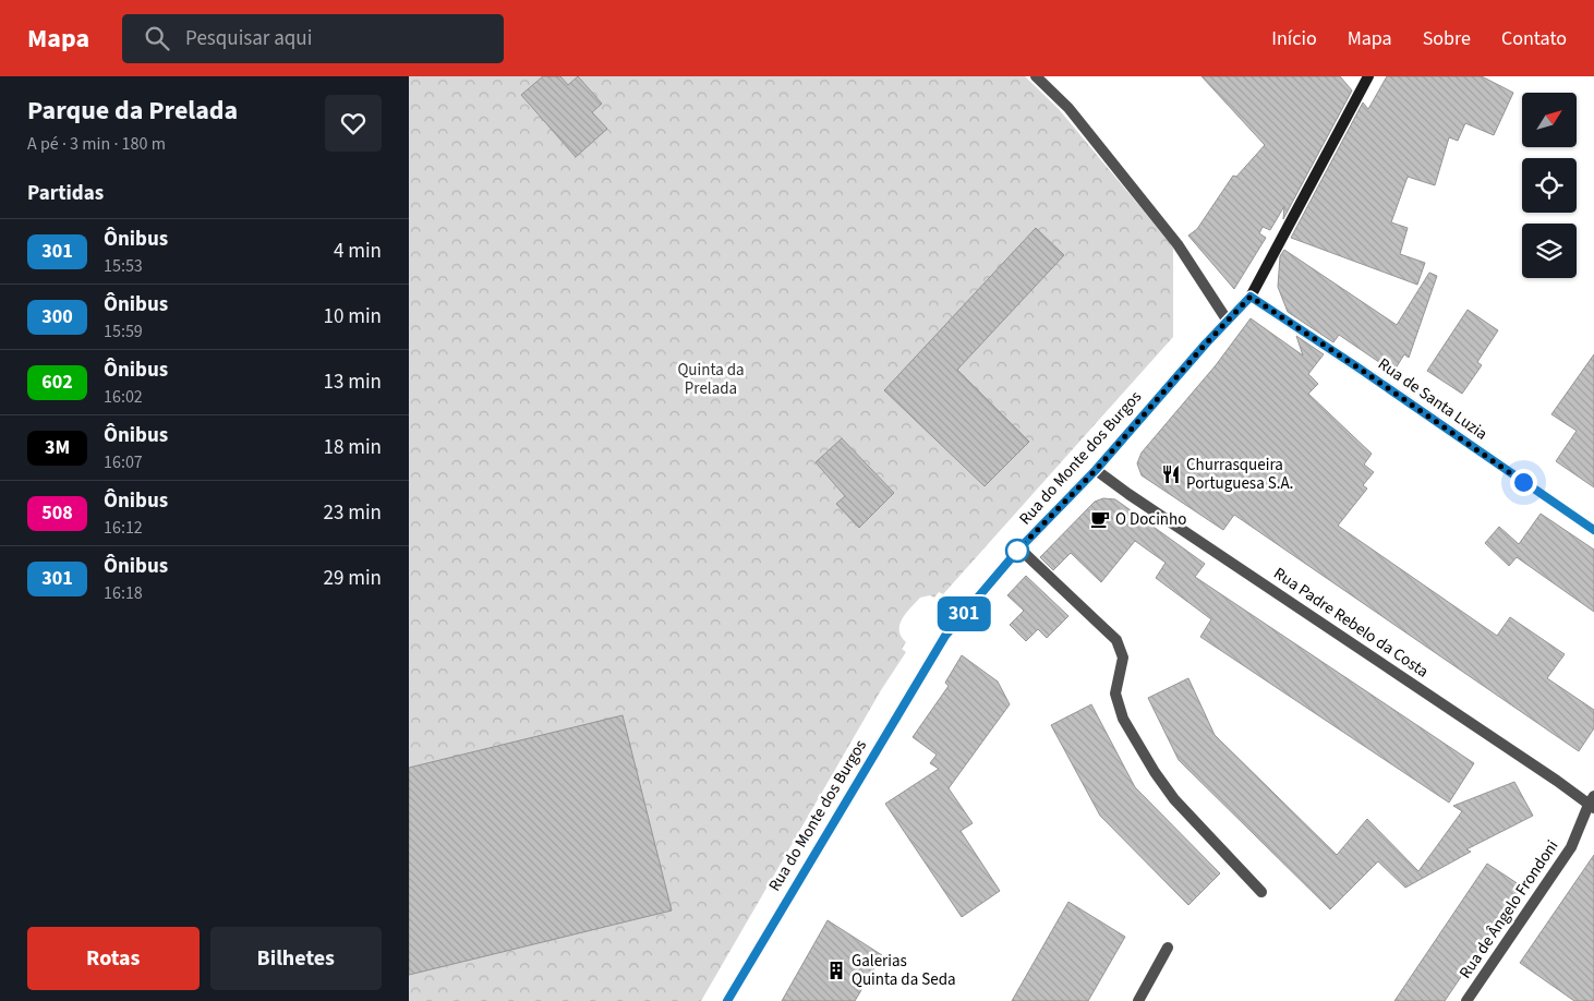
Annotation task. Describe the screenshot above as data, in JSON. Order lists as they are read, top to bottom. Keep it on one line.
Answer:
{"streets":{"main road":["Rua do Monte dos Burgos"],"street":["Rua de Santa Luzia","Rua Padre Rebelo da Costa","Rua de Ângelo Frondoni"]},"crossings":[["Rua de Santa Luzia","Rua do Monte dos Burgos"],["Rua do Monte dos Burgos","Rua Padre Rebelo da Costa"],["Rua Padre Rebelo da Costa","Rua de Ângelo Frondoni"]],"parks":["Quinta da Prelada"],"places":{"restaurant":["Churrasqueira Portuguesa S.A."],"cafe":["O Docinho"],"building":["Galerias Quinta da Seda"]},"lines":["bus line 301"],"north":"top right","page":{"header":"Mapa","search":"Pesquisar aqui","nav":["Início","Mapa","Sobre","Contato"],"heading":[["Parque da Prelada","A pé · 3 min · 180 m"],"Partidas"],"on_map":"301","list":[{"mark":"301","name":"Ônibus","note":"15:53","value":"4 min"},{"mark":"300","name":"Ônibus","note":"15:59","value":"10 min"},{"mark":"602","name":"Ônibus","note":"16:02","value":"13 min"},{"mark":"3M","name":"Ônibus","note":"16:07","value":"18 min"},{"mark":"508","name":"Ônibus","note":"16:12","value":"23 min"},{"mark":"301","name":"Ônibus","note":"16:18","value":"29 min"}],"buttons":["Rotas","Bilhetes"]}}
